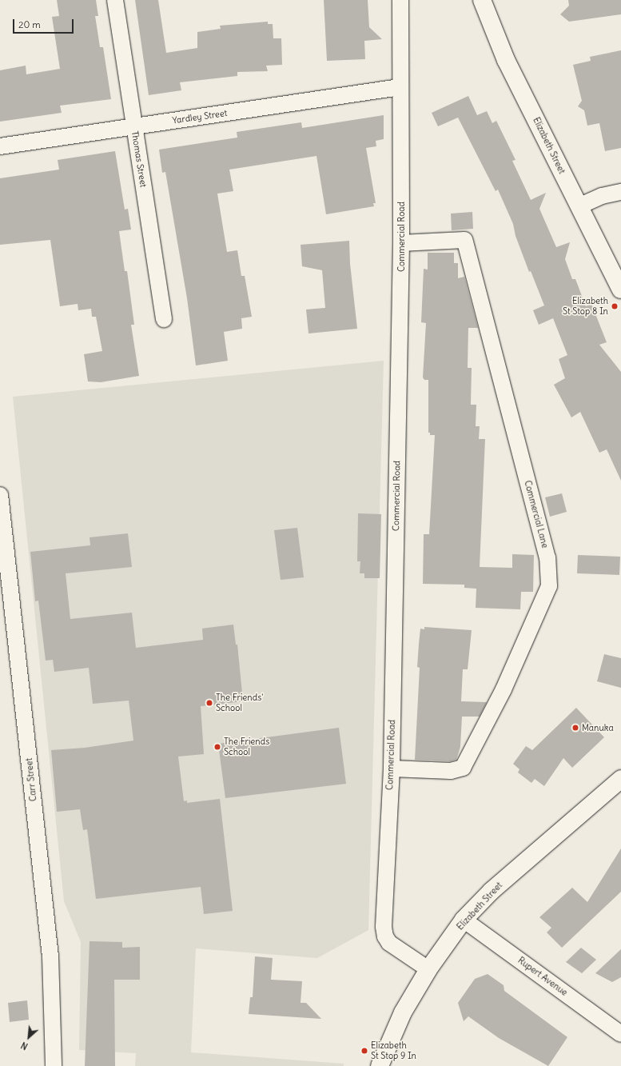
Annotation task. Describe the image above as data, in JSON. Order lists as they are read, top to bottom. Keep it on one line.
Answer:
{"streets":{"main road":["Elizabeth Street"],"street":["Yardley Street","Thomas Street","Commercial Road","Commercial Lane","Carr Street","Rupert Avenue"]},"crossings":[["Yardley Street","Thomas Street"],["Yardley Street","Commercial Road"],["Elizabeth Street","Commercial Road"],["Elizabeth Street","Rupert Avenue"],["Commercial Road","Commercial Lane"]],"places":["Elizabeth St Stop 8 In","The Friends' School","Manuka","The Friends School","Elizabeth St Stop 9 In"],"scale_bar":"20 m","north":"bottom left"}
